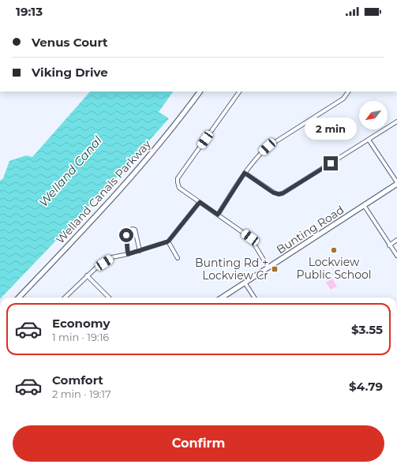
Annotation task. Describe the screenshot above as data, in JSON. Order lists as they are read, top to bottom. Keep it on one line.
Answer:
{"streets":{"main road":["Welland Canals Parkway","Bunting Road"]},"water":["Welland Canal"],"places":{"other":["Lockview Public School"],"transit":["Bunting Rd + Lockview Cr"]},"north":"bottom left","page":{"status":"19:13","banner":["Venus Court","Viking Drive"],"bubble":"2 min","list":[{"name":"Economy","note":"1 min · 19:16","value":"$3.55"},{"name":"Comfort","note":"2 min · 19:17","value":"$4.79"}],"buttons":"Confirm"}}
